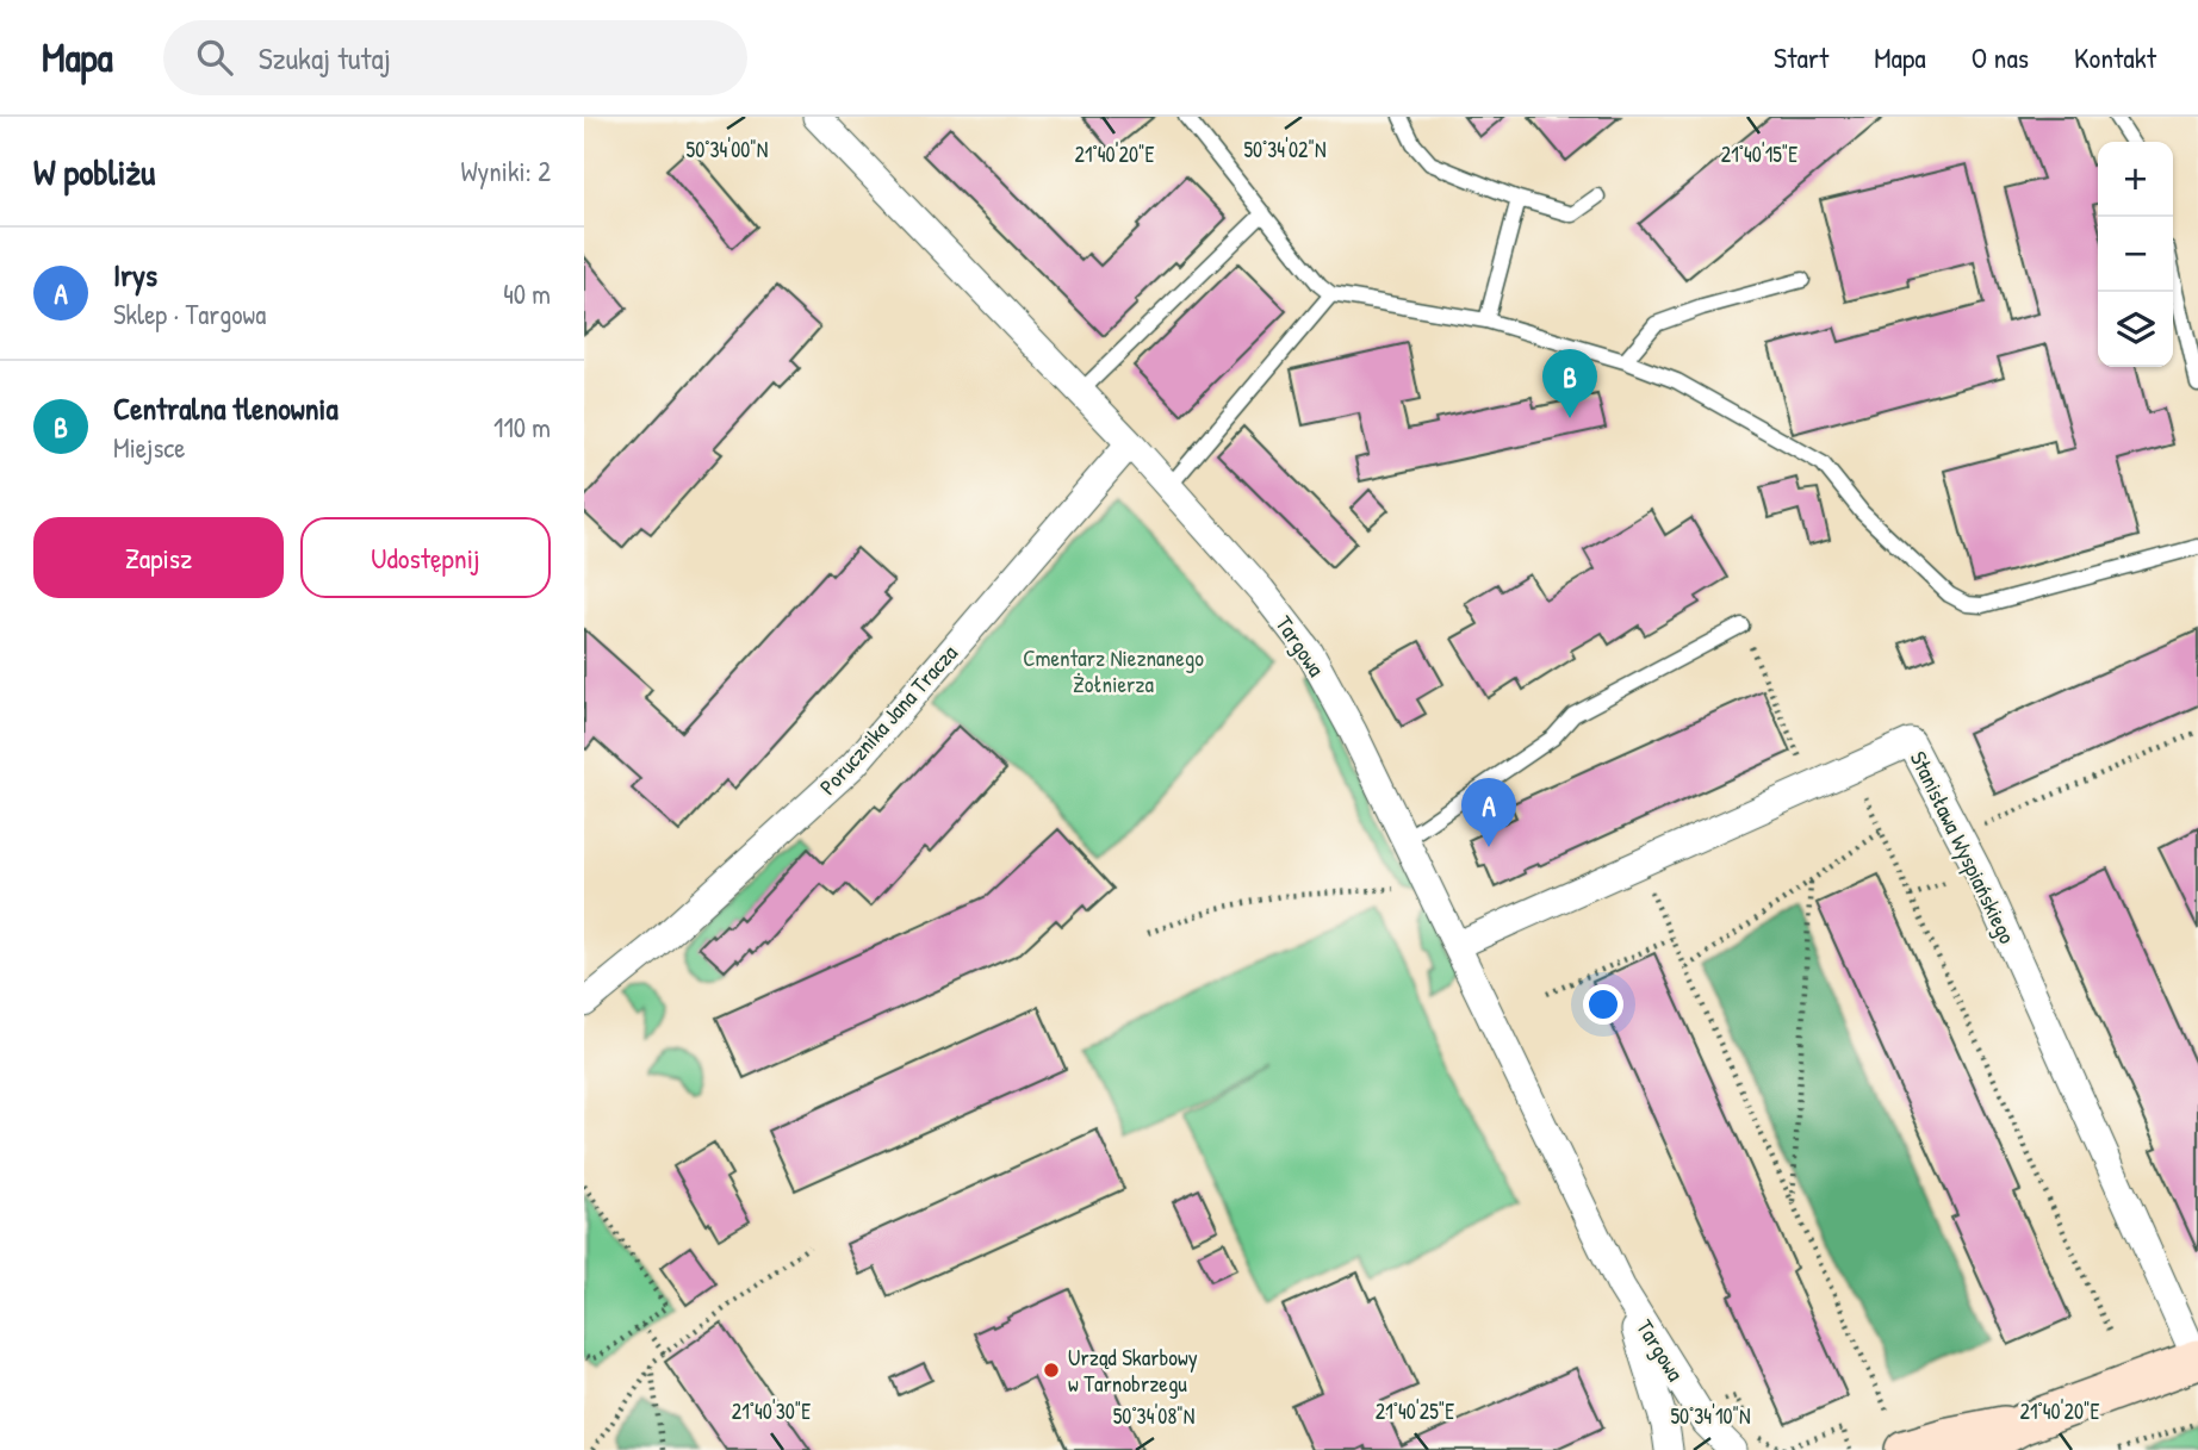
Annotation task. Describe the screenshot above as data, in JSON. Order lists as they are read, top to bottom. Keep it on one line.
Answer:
{"streets":{"street":["Targowa","Porucznika Jana Tracza","Stanisława Wyspiańskiego"]},"crossings":[["Targowa","Porucznika Jana Tracza"],["Targowa","Stanisława Wyspiańskiego"]],"parks":["Cmentarz Nieznanego Żołnierza"],"places":["Urząd Skarbowy w Tarnobrzegu"],"page":{"header":"Mapa","search":"Szukaj tutaj","nav":["Start","Mapa","O nas","Kontakt"],"heading":["W pobliżu","Wyniki: 2"],"map_buttons":["+","−"],"list":[{"mark":"A","name":"Irys","note":"Sklep · Targowa","value":"40 m"},{"mark":"B","name":"Centralna tlenownia","note":"Miejsce","value":"110 m"}],"pins":["B","A"],"buttons":["Zapisz","Udostępnij"]},"coordinates":["50°34'00\"N","50°34'02\"N","21°40'20\"E","21°40'15\"E","21°40'30\"E","21°40'25\"E","50°34'08\"N","50°34'10\"N"]}
